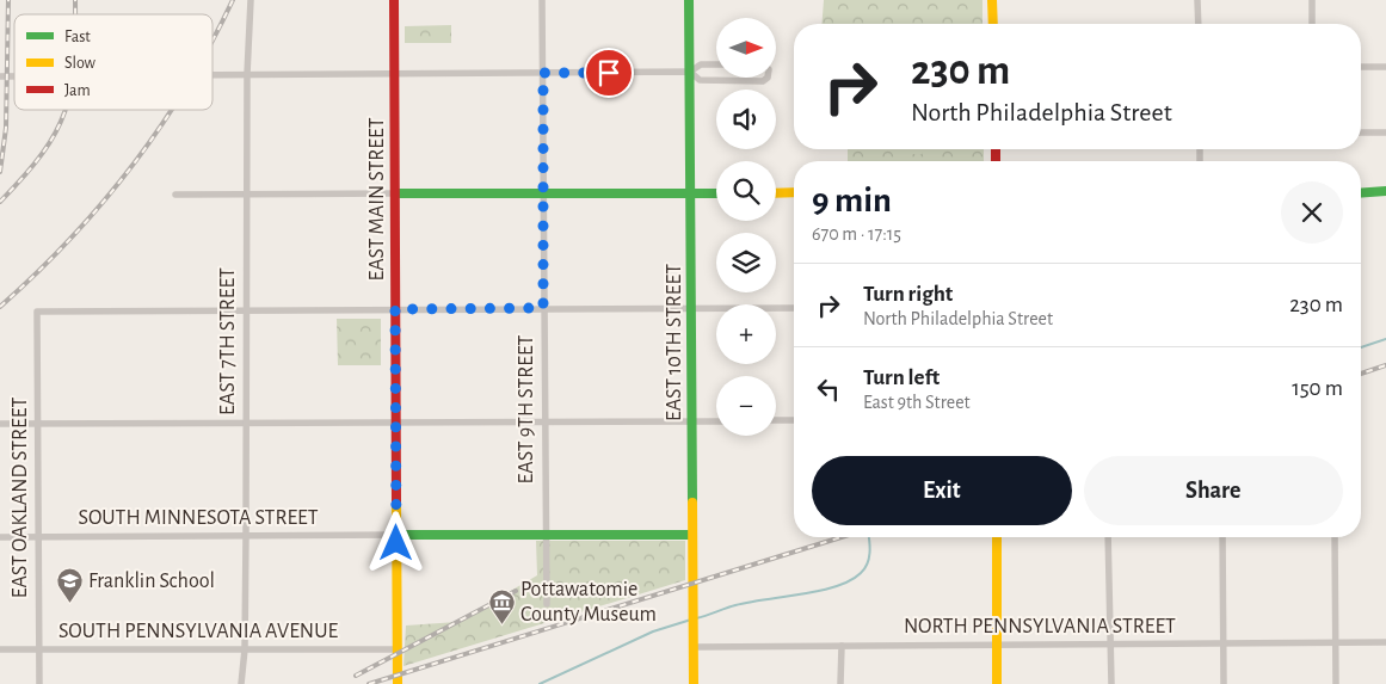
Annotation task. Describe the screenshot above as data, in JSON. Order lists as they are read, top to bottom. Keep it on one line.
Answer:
{"streets":{"street":["EAST MAIN STREET","EAST 7TH STREET","EAST 10TH STREET","EAST 9TH STREET","EAST OAKLAND STREET","SOUTH MINNESOTA STREET","NORTH PENNSYLVANIA STREET","SOUTH PENNSYLVANIA AVENUE"]},"crossings":[["EAST MAIN STREET","SOUTH MINNESOTA STREET"],["EAST MAIN STREET","SOUTH PENNSYLVANIA AVENUE"],["EAST 7TH STREET","EAST OAKLAND STREET"],["EAST 7TH STREET","SOUTH MINNESOTA STREET"],["EAST 7TH STREET","SOUTH PENNSYLVANIA AVENUE"],["EAST 10TH STREET","NORTH PENNSYLVANIA STREET"],["EAST OAKLAND STREET","SOUTH MINNESOTA STREET"],["EAST OAKLAND STREET","SOUTH PENNSYLVANIA AVENUE"]],"places":{"school or university":["Franklin School"],"museum":["Pottawatomie County Museum"]},"legend":["Fast","Slow","Jam"],"north":"right","page":{"map_buttons":["+","−"],"turn":["230 m","North Philadelphia Street"],"heading":["9 min","670 m · 17:15"],"list":[{"name":"Turn right","note":"North Philadelphia Street","value":"230 m"},{"name":"Turn left","note":"East 9th Street","value":"150 m"}],"buttons":["Exit","Share"]}}
